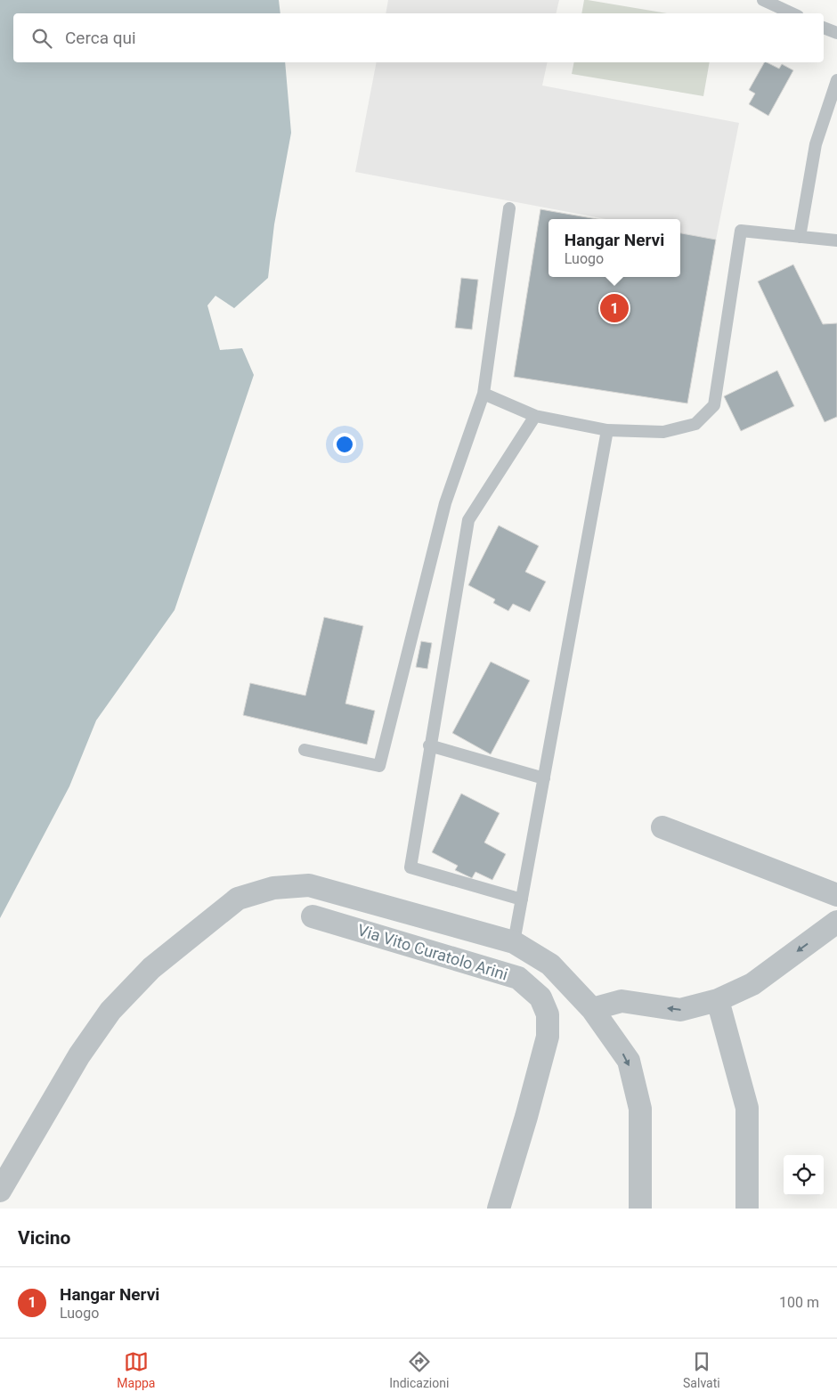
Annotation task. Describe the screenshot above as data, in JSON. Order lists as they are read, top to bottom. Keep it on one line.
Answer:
{"streets":{"street":["Via Vito Curatolo Arini"]},"page":{"search":"Cerca qui","popup":["Hangar Nervi","Luogo"],"pins":"1","heading":"Vicino","list":[{"mark":"1","name":"Hangar Nervi","note":"Luogo","value":"100 m"}],"nav":["Mappa","Indicazioni","Salvati"]}}
